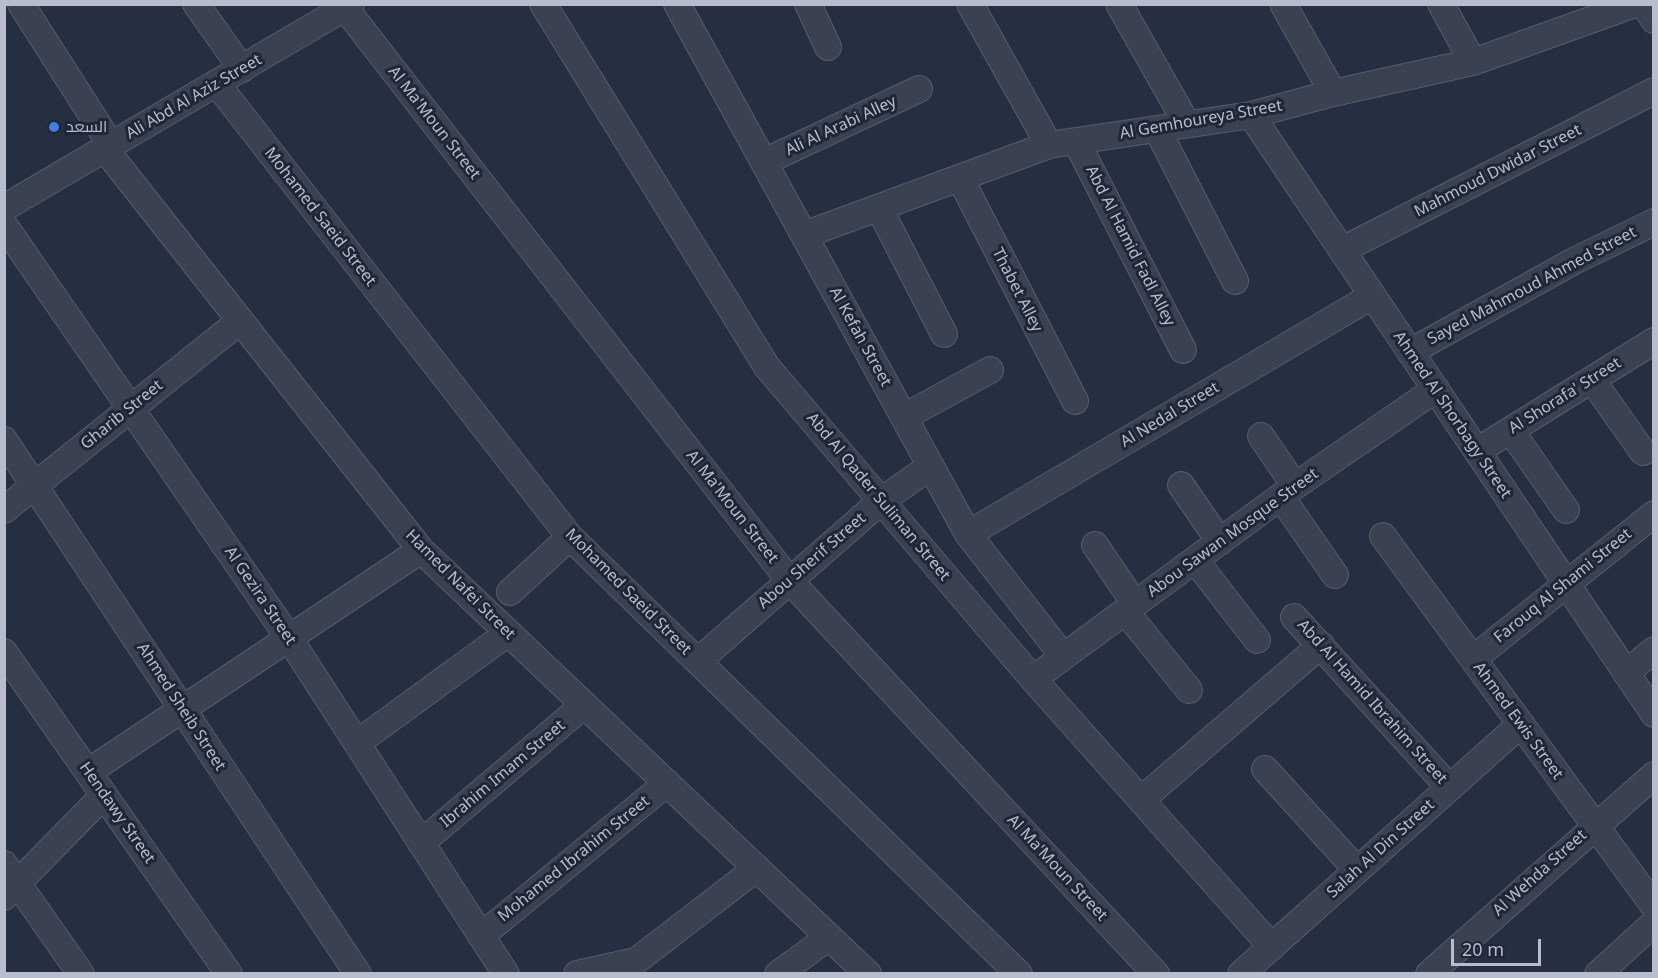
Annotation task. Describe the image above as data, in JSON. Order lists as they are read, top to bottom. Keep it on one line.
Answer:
{"streets":{"street":["Ali Abd Al Aziz Street","Al Gemhoureya Street","Al Ma'Moun Street","Ali Al Arabi Alley","Mahmoud Dwidar Street","Mohamed Saeid Street","Abd Al Hamid Fadl Alley","Sayed Mahmoud Ahmed Street","Thabet Alley","Al Kefah Street","Al Shorafa' Street","Gharib Street","Al Nedal Street","Ahmed Al Shorbagy Street","Abd Al Qader Suliman Street","Abou Sawan Mosque Street","Abou Sherif Street","Hamed Nafei Street","Farouq Al Shami Street","Al Gezira Street","Abd Al Hamid Ibrahim Street","Ahmed Sheib Street","Ahmed Ewis Street","Ibrahim Imam Street","Hendawy Street","Salah Al Din Street","Mohamed Ibrahim Street","Al Wehda Street"]},"crossings":[["Ali Abd Al Aziz Street","Al Ma'Moun Street"],["Ali Abd Al Aziz Street","Mohamed Saeid Street"],["Ali Abd Al Aziz Street","Hamed Nafei Street"],["Ali Abd Al Aziz Street","Al Gezira Street"],["Al Gemhoureya Street","Abd Al Hamid Fadl Alley"],["Al Gemhoureya Street","Thabet Alley"],["Al Gemhoureya Street","Al Kefah Street"],["Al Gemhoureya Street","Ahmed Al Shorbagy Street"],["Al Ma'Moun Street","Abou Sherif Street"],["Ali Al Arabi Alley","Al Kefah Street"],["Mahmoud Dwidar Street","Ahmed Al Shorbagy Street"],["Mohamed Saeid Street","Abou Sherif Street"],["Sayed Mahmoud Ahmed Street","Ahmed Al Shorbagy Street"],["Al Kefah Street","Al Nedal Street"],["Al Kefah Street","Abou Sawan Mosque Street"],["Al Kefah Street","Abou Sherif Street"],["Al Shorafa' Street","Ahmed Al Shorbagy Street"],["Gharib Street","Hamed Nafei Street"],["Gharib Street","Al Gezira Street"],["Gharib Street","Ahmed Sheib Street"],["Al Nedal Street","Ahmed Al Shorbagy Street"],["Ahmed Al Shorbagy Street","Abou Sawan Mosque Street"],["Ahmed Al Shorbagy Street","Farouq Al Shami Street"],["Abd Al Qader Suliman Street","Abou Sawan Mosque Street"],["Abd Al Qader Suliman Street","Abou Sherif Street"],["Abd Al Qader Suliman Street","Salah Al Din Street"],["Hamed Nafei Street","Ibrahim Imam Street"],["Hamed Nafei Street","Mohamed Ibrahim Street"],["Farouq Al Shami Street","Ahmed Ewis Street"],["Al Gezira Street","Ibrahim Imam Street"],["Al Gezira Street","Mohamed Ibrahim Street"],["Abd Al Hamid Ibrahim Street","Salah Al Din Street"],["Ahmed Ewis Street","Salah Al Din Street"],["Ahmed Ewis Street","Al Wehda Street"]],"places":["السعد"],"scale_bar":"20 m"}
